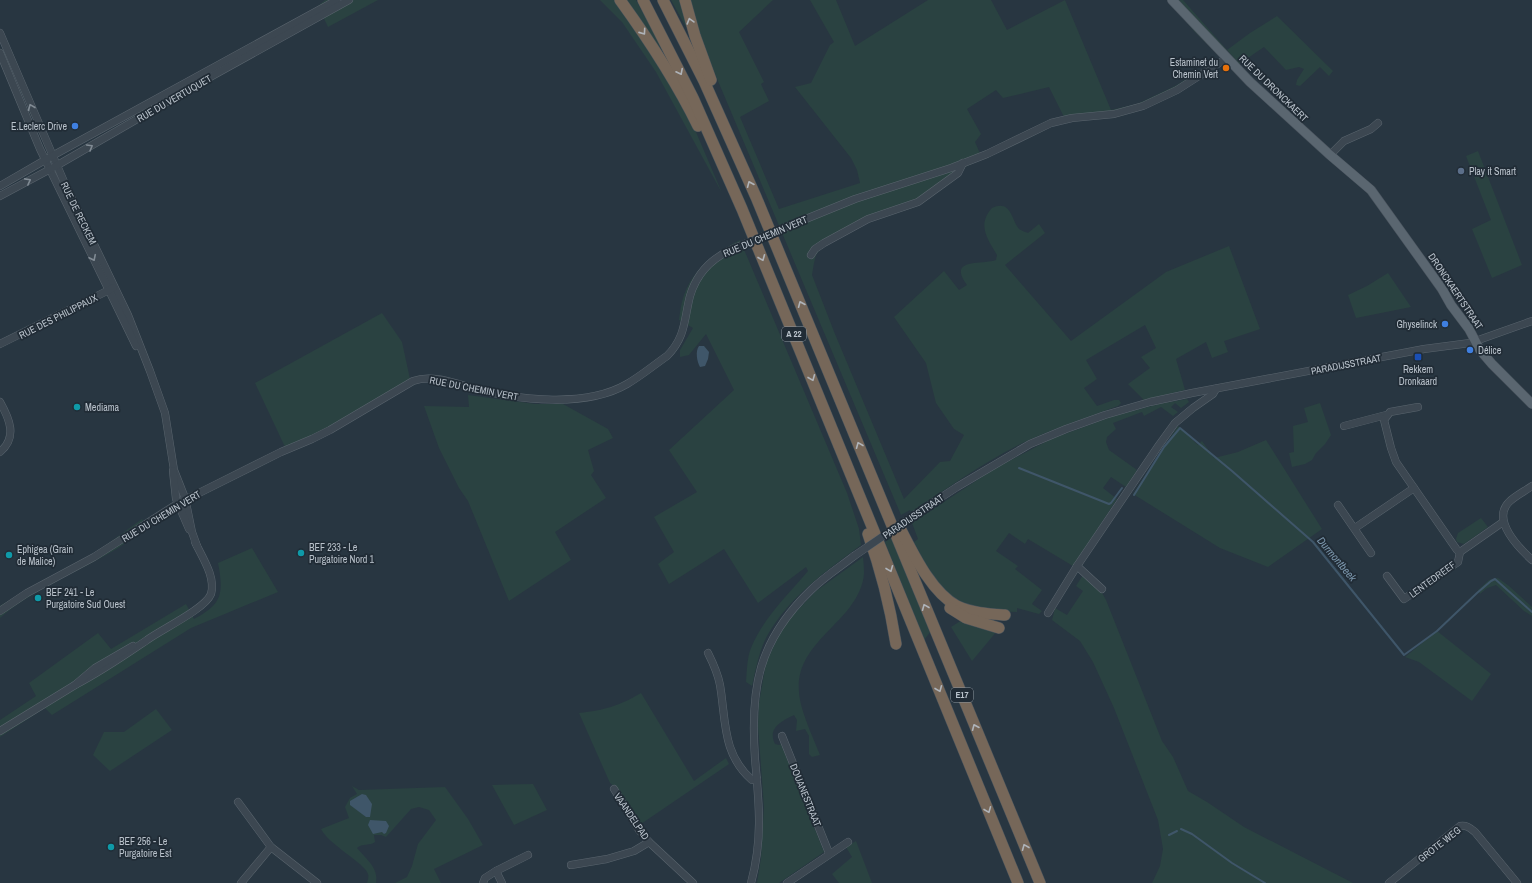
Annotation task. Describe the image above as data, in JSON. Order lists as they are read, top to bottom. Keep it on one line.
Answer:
{"streets":{"highway":["A 22","E17"],"main road":["RUE DU DRONCKAERT","DRONCKAERTSTRAAT"],"street":["RUE DU VERTUQUET","RUE DE RECKEM","RUE DU CHEMIN VERT","RUE DES PHILIPPAUX","PARADIJSSTRAAT","LENTEDREEF","DOUANESTRAAT","VAANDELPAD","GROTE WEG"]},"crossings":[["RUE DU DRONCKAERT","RUE DU CHEMIN VERT"],["RUE DU DRONCKAERT","DRONCKAERTSTRAAT"],["RUE DU VERTUQUET","RUE DE RECKEM"],["RUE DE RECKEM","RUE DU CHEMIN VERT"],["RUE DE RECKEM","RUE DES PHILIPPAUX"],["DRONCKAERTSTRAAT","PARADIJSSTRAAT"],["A 22","E17"]],"water":["Durmontbeek"],"places":{"other":["Estaminet du Chemin Vert","E.Leclerc Drive","Play it Smart","Ghyselinck","Délice","Mediama","BEF 233 - Le Purgatoire Nord 1","Ephigea (Grain de Malice)","BEF 241 - Le Purgatoire Sud Ouest","BEF 256 - Le Purgatoire Est"],"transit":["Rekkem Dronkaard"]}}
